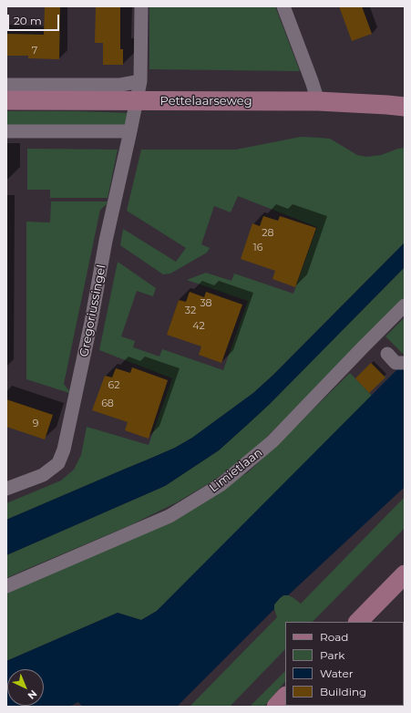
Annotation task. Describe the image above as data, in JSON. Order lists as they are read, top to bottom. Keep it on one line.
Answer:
{"streets":{"street":["Pettelaarseweg","Gregoriussingel","Limietlaan"]},"crossings":[["Pettelaarseweg","Gregoriussingel"]],"house_numbers":["7","28","16","38","32","42","62","68","9"],"legend":["Road","Park","Water","Building"],"scale_bar":"20 m","north":"bottom right"}
